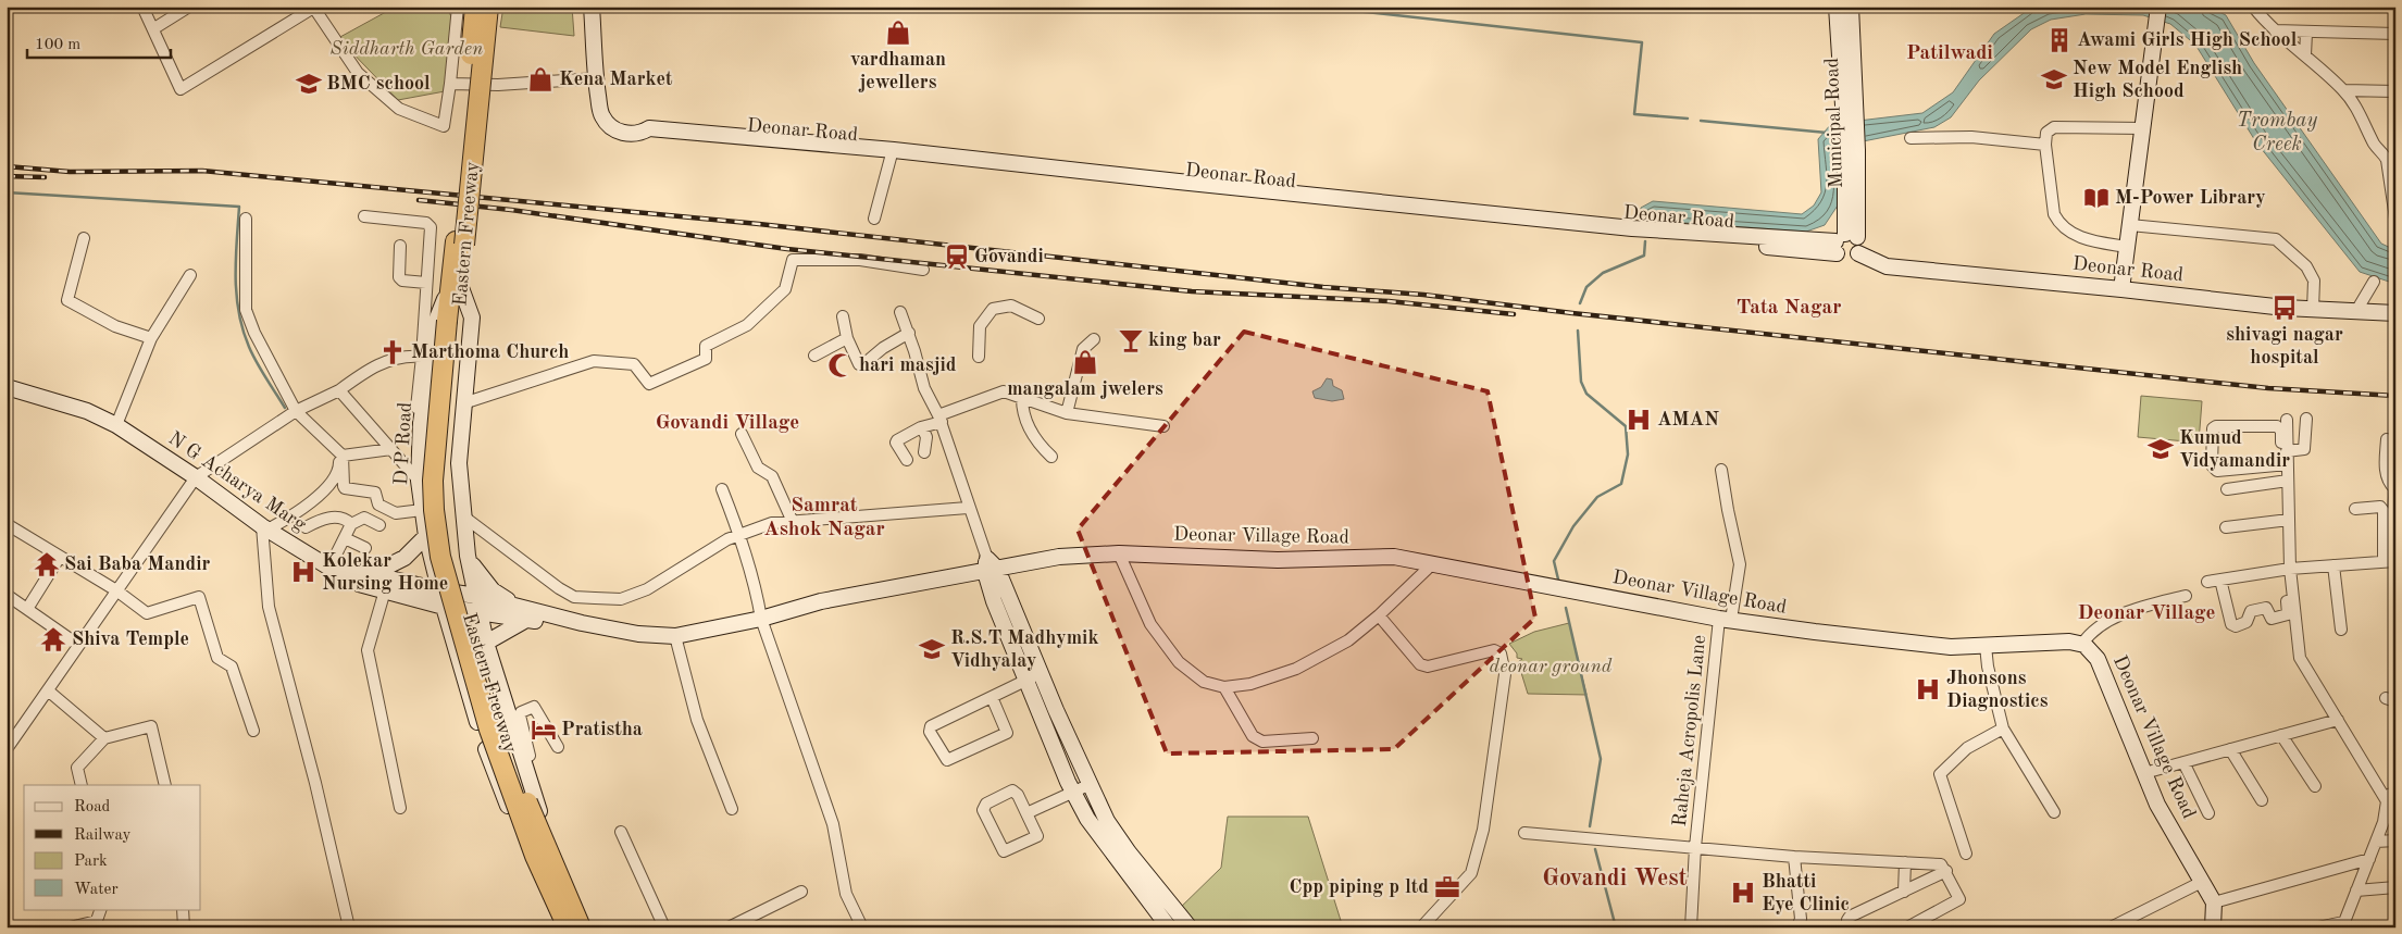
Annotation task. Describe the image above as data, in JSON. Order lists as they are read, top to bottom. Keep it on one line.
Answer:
{"streets":{"highway":["Eastern Freeway"],"main road":["Municipal Road","Deonar Road","D P Road","N G Acharya Marg","Deonar Village Road"],"street":["Raheja Acropolis Lane"]},"crossings":[["Municipal Road","Deonar Road"],["Eastern Freeway","D P Road"],["D P Road","N G Acharya Marg"],["N G Acharya Marg","Deonar Village Road"],["Deonar Village Road","Raheja Acropolis Lane"]],"districts":["Patilwadi","Tata Nagar","Govandi Village","Samrat Ashok Nagar","Deonar Village","Govandi West"],"water":["Trombay Creek"],"parks":["Siddharth Garden","deonar ground"],"places":{"shop":["vardhaman jewellers","Kena Market","mangalam jwelers"],"building":["Awami Girls High School"],"school or university":["New Model English High Schood","BMC school","Kumud Vidyamandir","R.S.T Madhymik Vidhyalay"],"library":["M-Power Library"],"station":["Govandi"],"bus stop":["shivagi nagar hospital"],"bar":["king bar"],"church":["Marthoma Church"],"mosque":["hari masjid"],"hospital":["AMAN","Kolekar Nursing Home","Jhonsons Diagnostics","Bhatti Eye Clinic"],"temple":["Sai Baba Mandir","Shiva Temple"],"hotel":["Pratistha"],"office":["Cpp piping p ltd"]},"legend":["Road","Railway","Park","Water"],"scale_bar":"100 m"}
